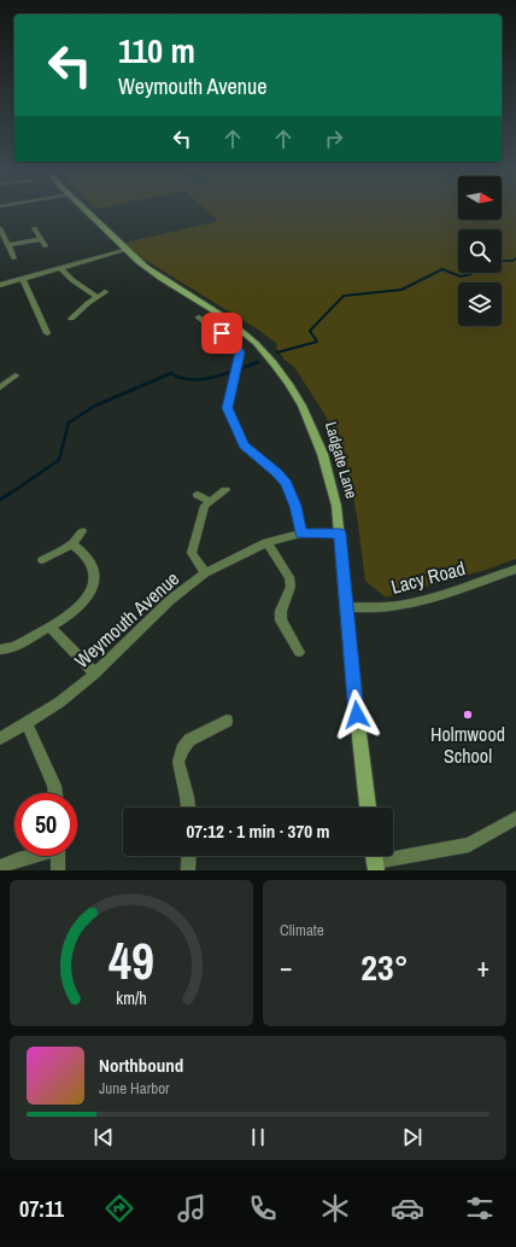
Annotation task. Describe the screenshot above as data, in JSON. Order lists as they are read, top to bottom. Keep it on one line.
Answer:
{"streets":{"main road":["Ladgate Lane"],"street":["Lacy Road","Weymouth Avenue"]},"crossings":[["Ladgate Lane","Lacy Road"],["Ladgate Lane","Weymouth Avenue"]],"places":["Holmwood School"],"north":"right","page":{"turn":["110 m","Weymouth Avenue"],"limit":"50","trip":"07:12 · 1 min · 370 m","tile":"Climate","heat":["−","23°","+"],"song":["Northbound","June Harbor"],"tabs":"07:11","gauge":["49","km/h"]}}
